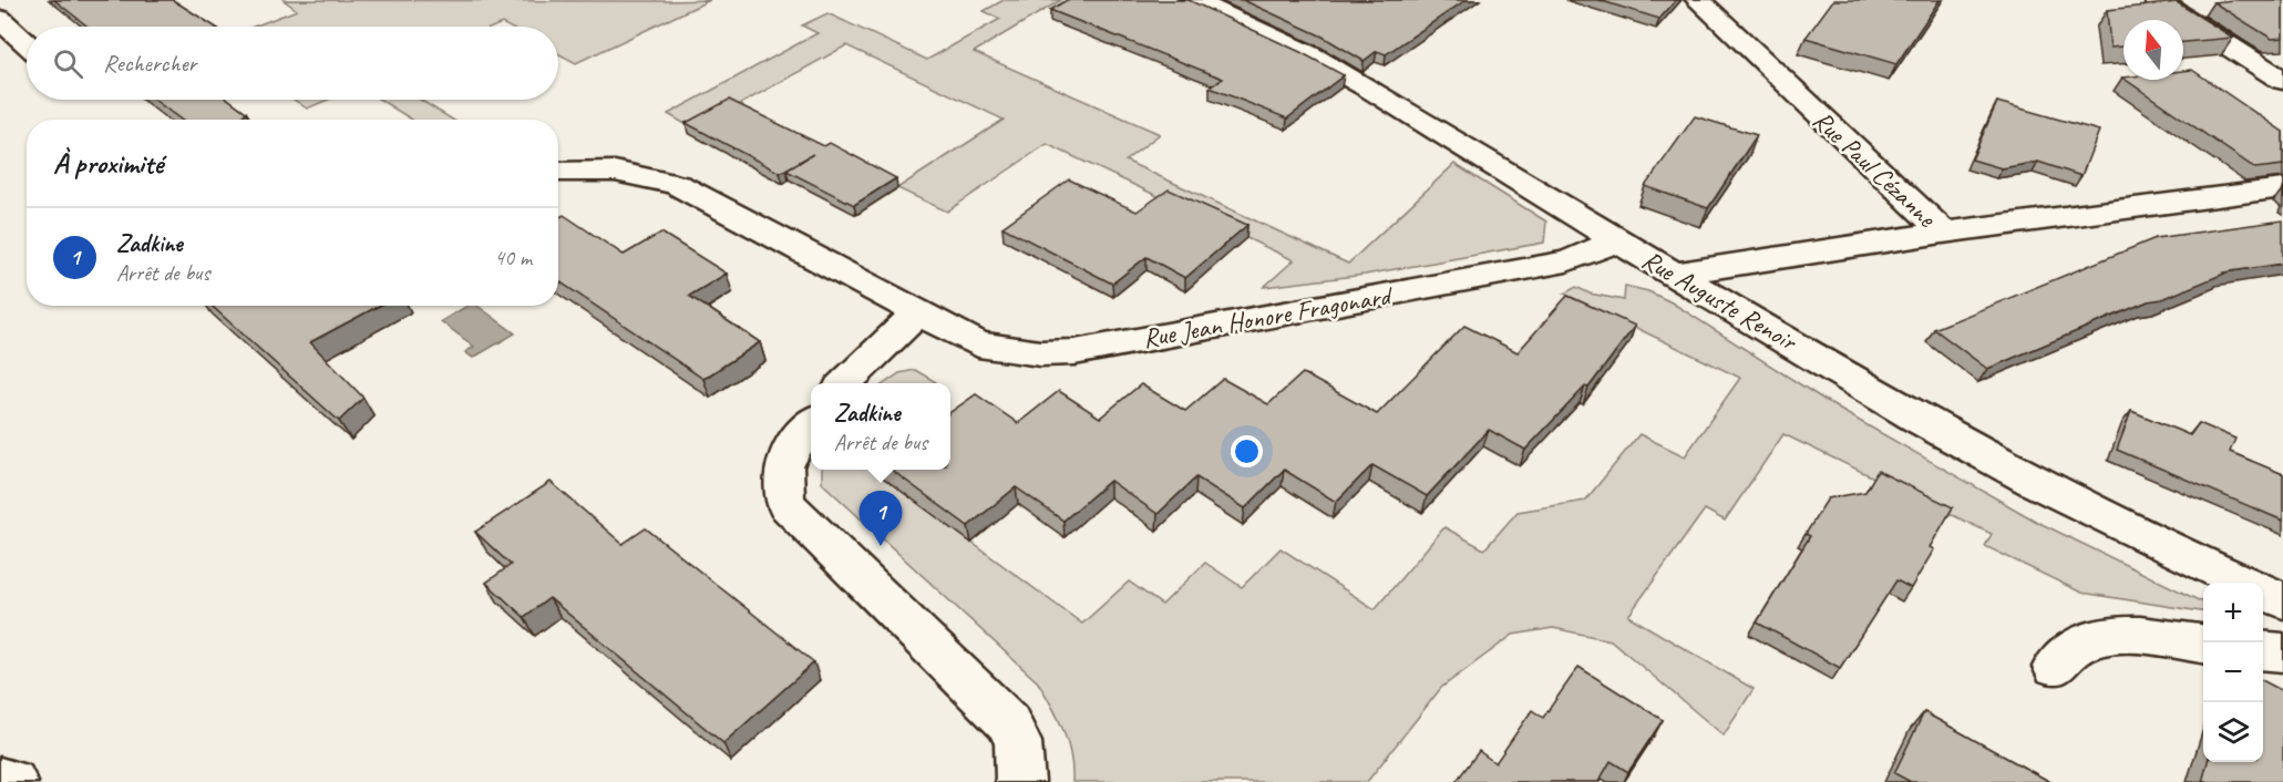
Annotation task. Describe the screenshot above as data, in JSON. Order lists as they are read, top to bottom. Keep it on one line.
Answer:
{"streets":{"street":["Rue Paul Cézanne","Rue Auguste Renoir","Rue Jean Honore Fragonard"]},"crossings":[["Rue Paul Cézanne","Rue Auguste Renoir"],["Rue Auguste Renoir","Rue Jean Honore Fragonard"]],"north":"top","page":{"search":"Rechercher","heading":"À proximité","list":[{"mark":"1","name":"Zadkine","note":"Arrêt de bus","value":"40 m"}],"popup":["Zadkine","Arrêt de bus"],"pins":"1","map_buttons":["+","−"]}}
